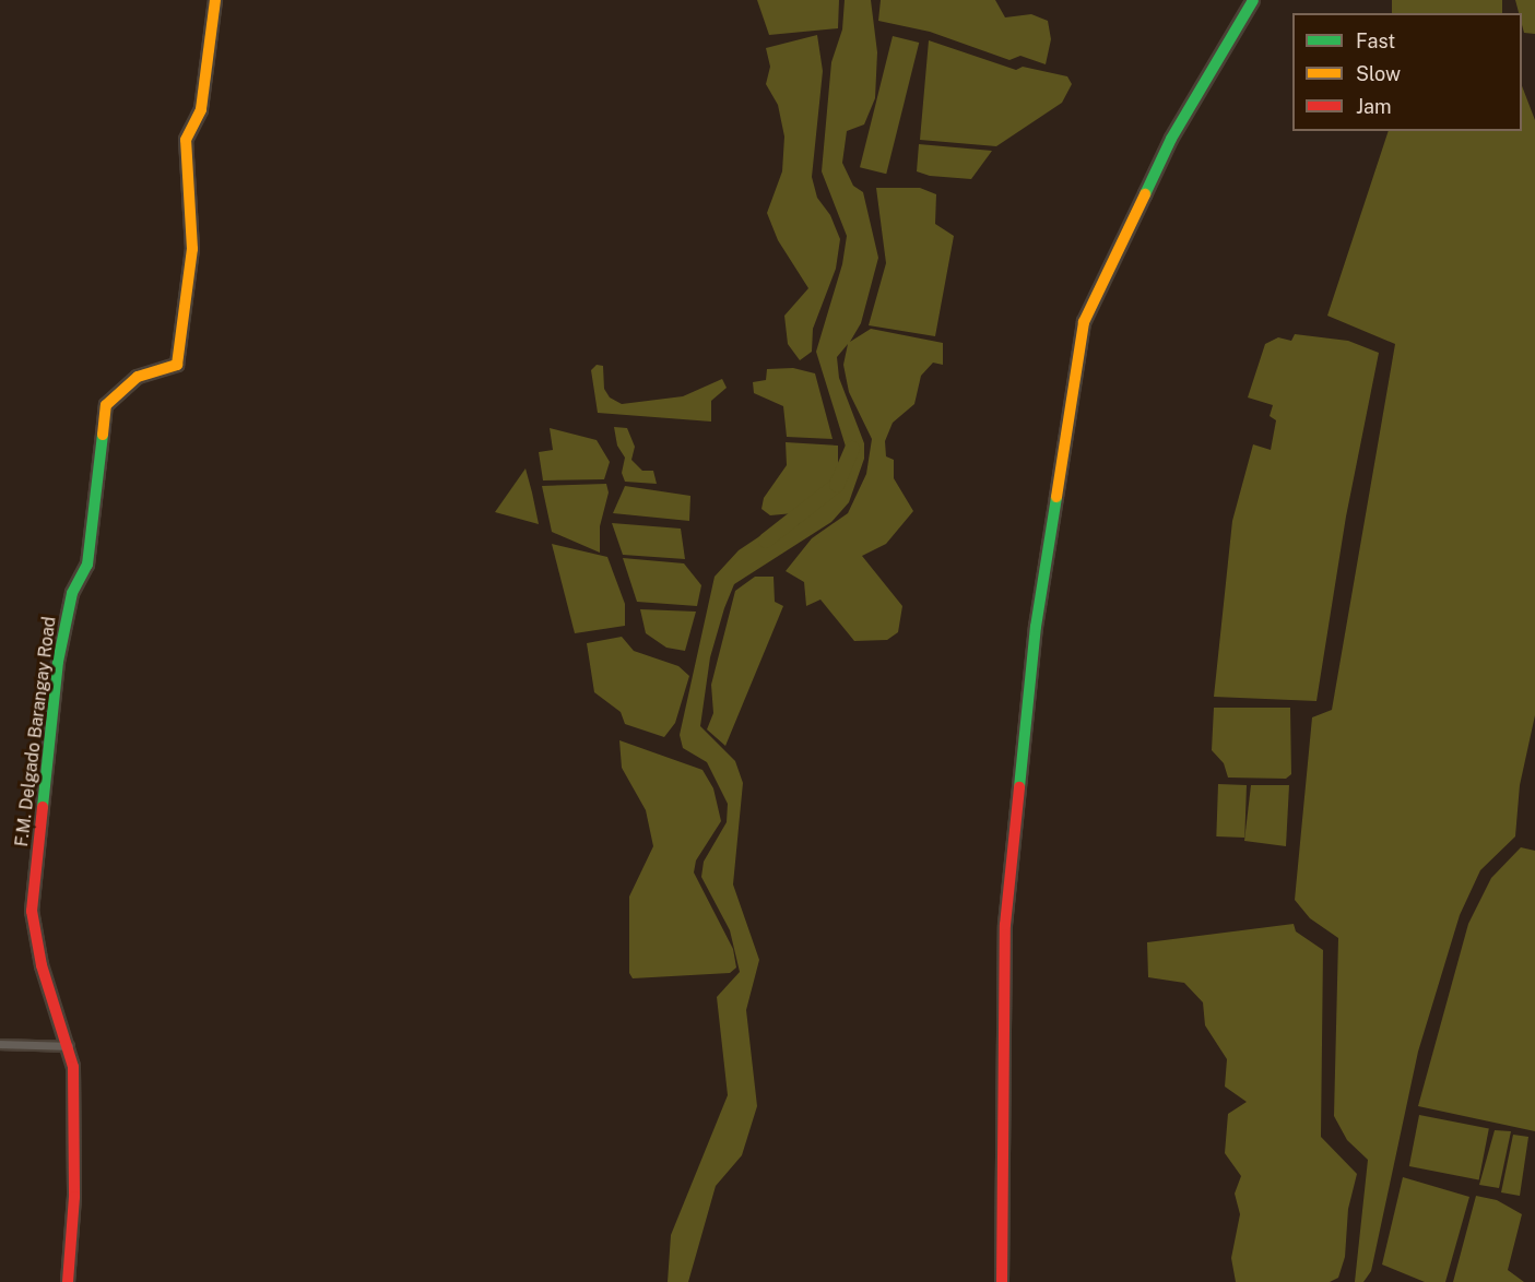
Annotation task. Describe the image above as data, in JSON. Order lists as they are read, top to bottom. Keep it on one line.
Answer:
{"streets":{"street":["F.M. Delgado Barangay Road"]},"legend":["Fast","Slow","Jam"]}
